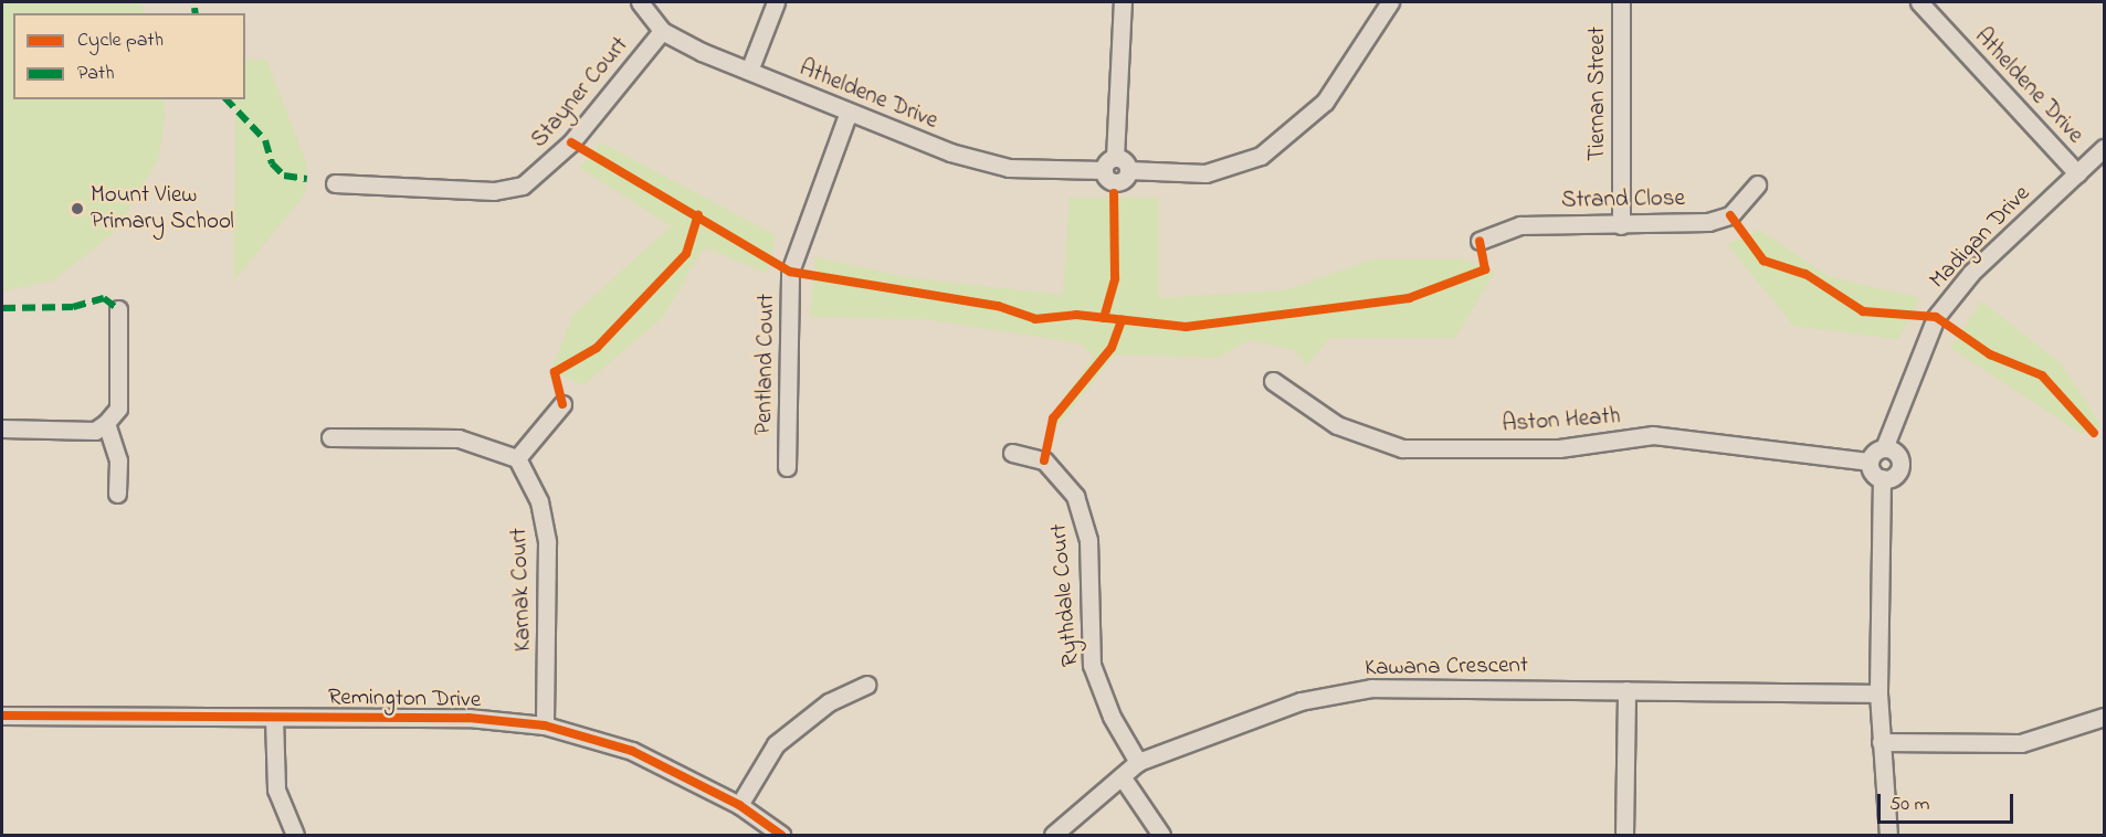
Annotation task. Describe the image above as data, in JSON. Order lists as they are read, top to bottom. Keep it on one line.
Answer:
{"streets":{"street":["Atheldene Drive","Stayner Court","Tiernan Street","Strand Close","Madigan Drive","Pentland Court","Aston Heath","Karnak Court","Rythdale Court","Kawana Crescent","Remington Drive"]},"crossings":[["Atheldene Drive","Stayner Court"],["Atheldene Drive","Madigan Drive"],["Atheldene Drive","Pentland Court"],["Tiernan Street","Strand Close"],["Karnak Court","Remington Drive"],["Rythdale Court","Kawana Crescent"]],"places":["Mount View Primary School"],"legend":["Cycle path","Path"],"scale_bar":"50 m"}
